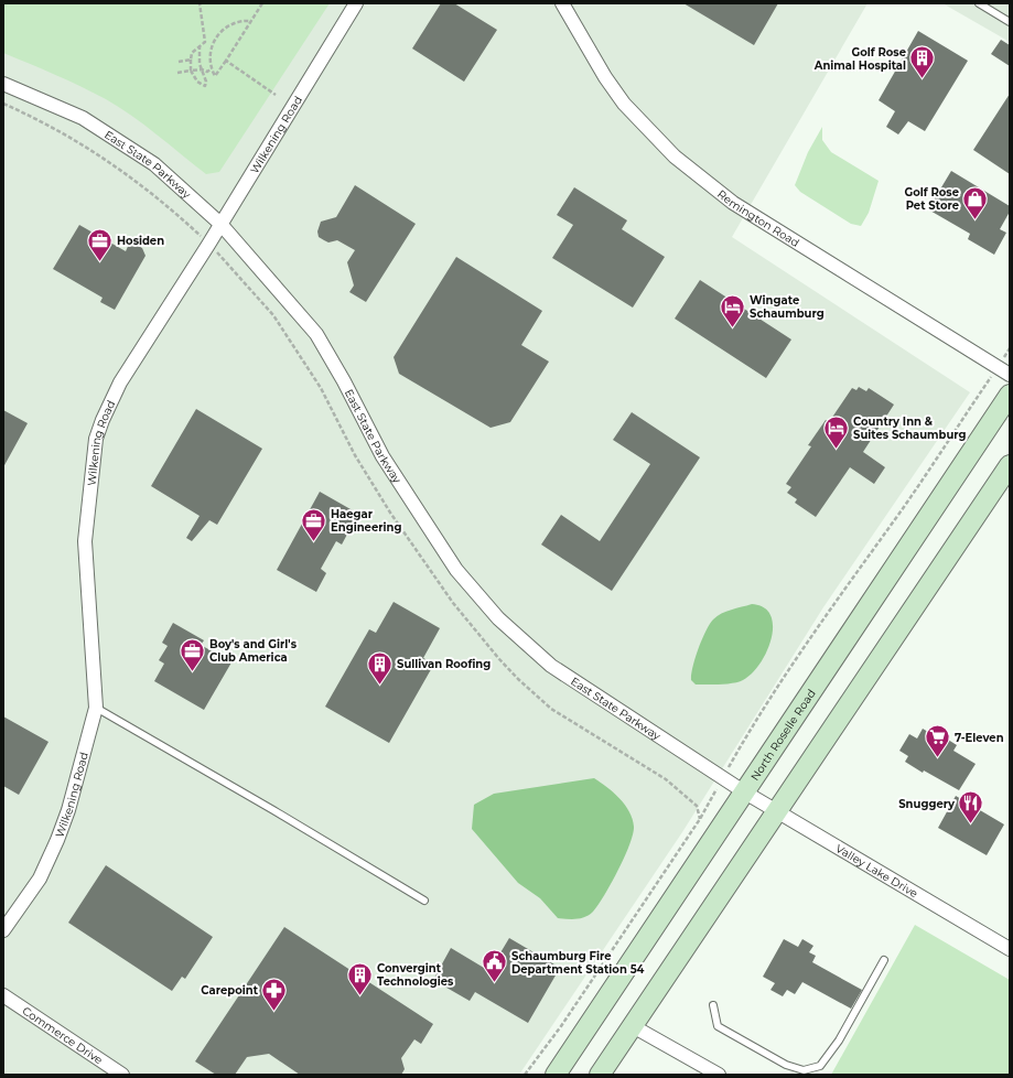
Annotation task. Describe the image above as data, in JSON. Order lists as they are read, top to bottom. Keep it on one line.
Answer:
{"streets":{"main road":["North Roselle Road"],"street":["Wilkening Road","East State Parkway","Remington Road","Valley Lake Drive","Commerce Drive"]},"crossings":[["Wilkening Road","East State Parkway"],["East State Parkway","North Roselle Road"],["East State Parkway","Valley Lake Drive"],["North Roselle Road","Valley Lake Drive"]],"places":{"building":["Golf Rose Animal Hospital","Sullivan Roofing","Convergint Technologies"],"shop":["Golf Rose Pet Store"],"office":["Hosiden","Haegar Engineering","Boy's and Girl's Club America"],"hotel":["Wingate Schaumburg","Country Inn & Suites Schaumburg"],"supermarket":["7-Eleven"],"restaurant":["Snuggery"],"public building":["Schaumburg Fire Department Station 54"],"pharmacy":["Carepoint"]}}
